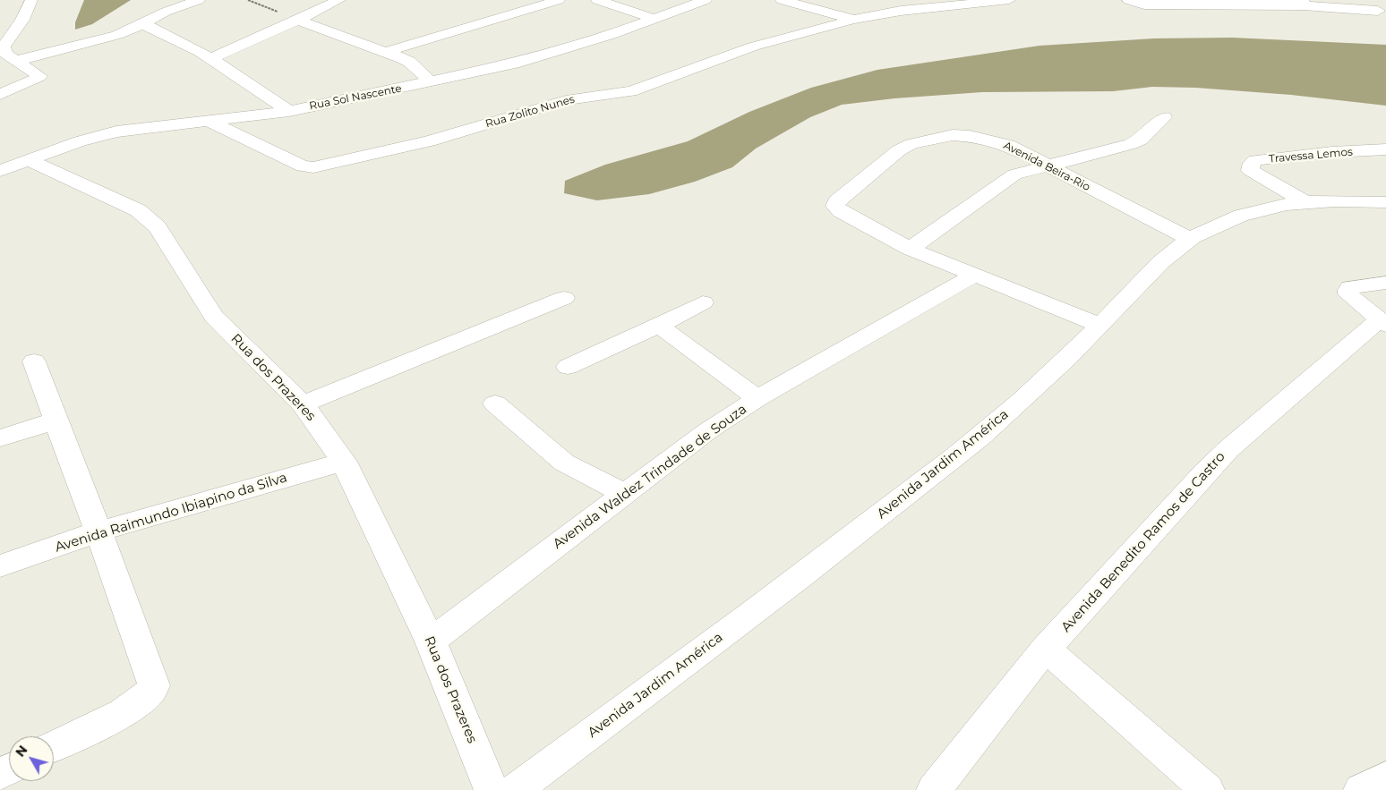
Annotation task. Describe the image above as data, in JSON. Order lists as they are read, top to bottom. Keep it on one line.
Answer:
{"streets":{"street":["Rua Sol Nascente","Rua Zolito Nunes","Travessa Lemos","Avenida Beira-Rio","Rua dos Prazeres","Avenida Jardim América","Avenida Waldez Trindade de Souza","Avenida Raimundo Ibiapino da Silva","Avenida Benedito Ramos de Castro"]},"crossings":[["Rua Sol Nascente","Rua Zolito Nunes"],["Rua Sol Nascente","Rua dos Prazeres"],["Travessa Lemos","Avenida Jardim América"],["Avenida Beira-Rio","Avenida Jardim América"],["Rua dos Prazeres","Avenida Waldez Trindade de Souza"],["Rua dos Prazeres","Avenida Raimundo Ibiapino da Silva"]],"north":"top left"}
